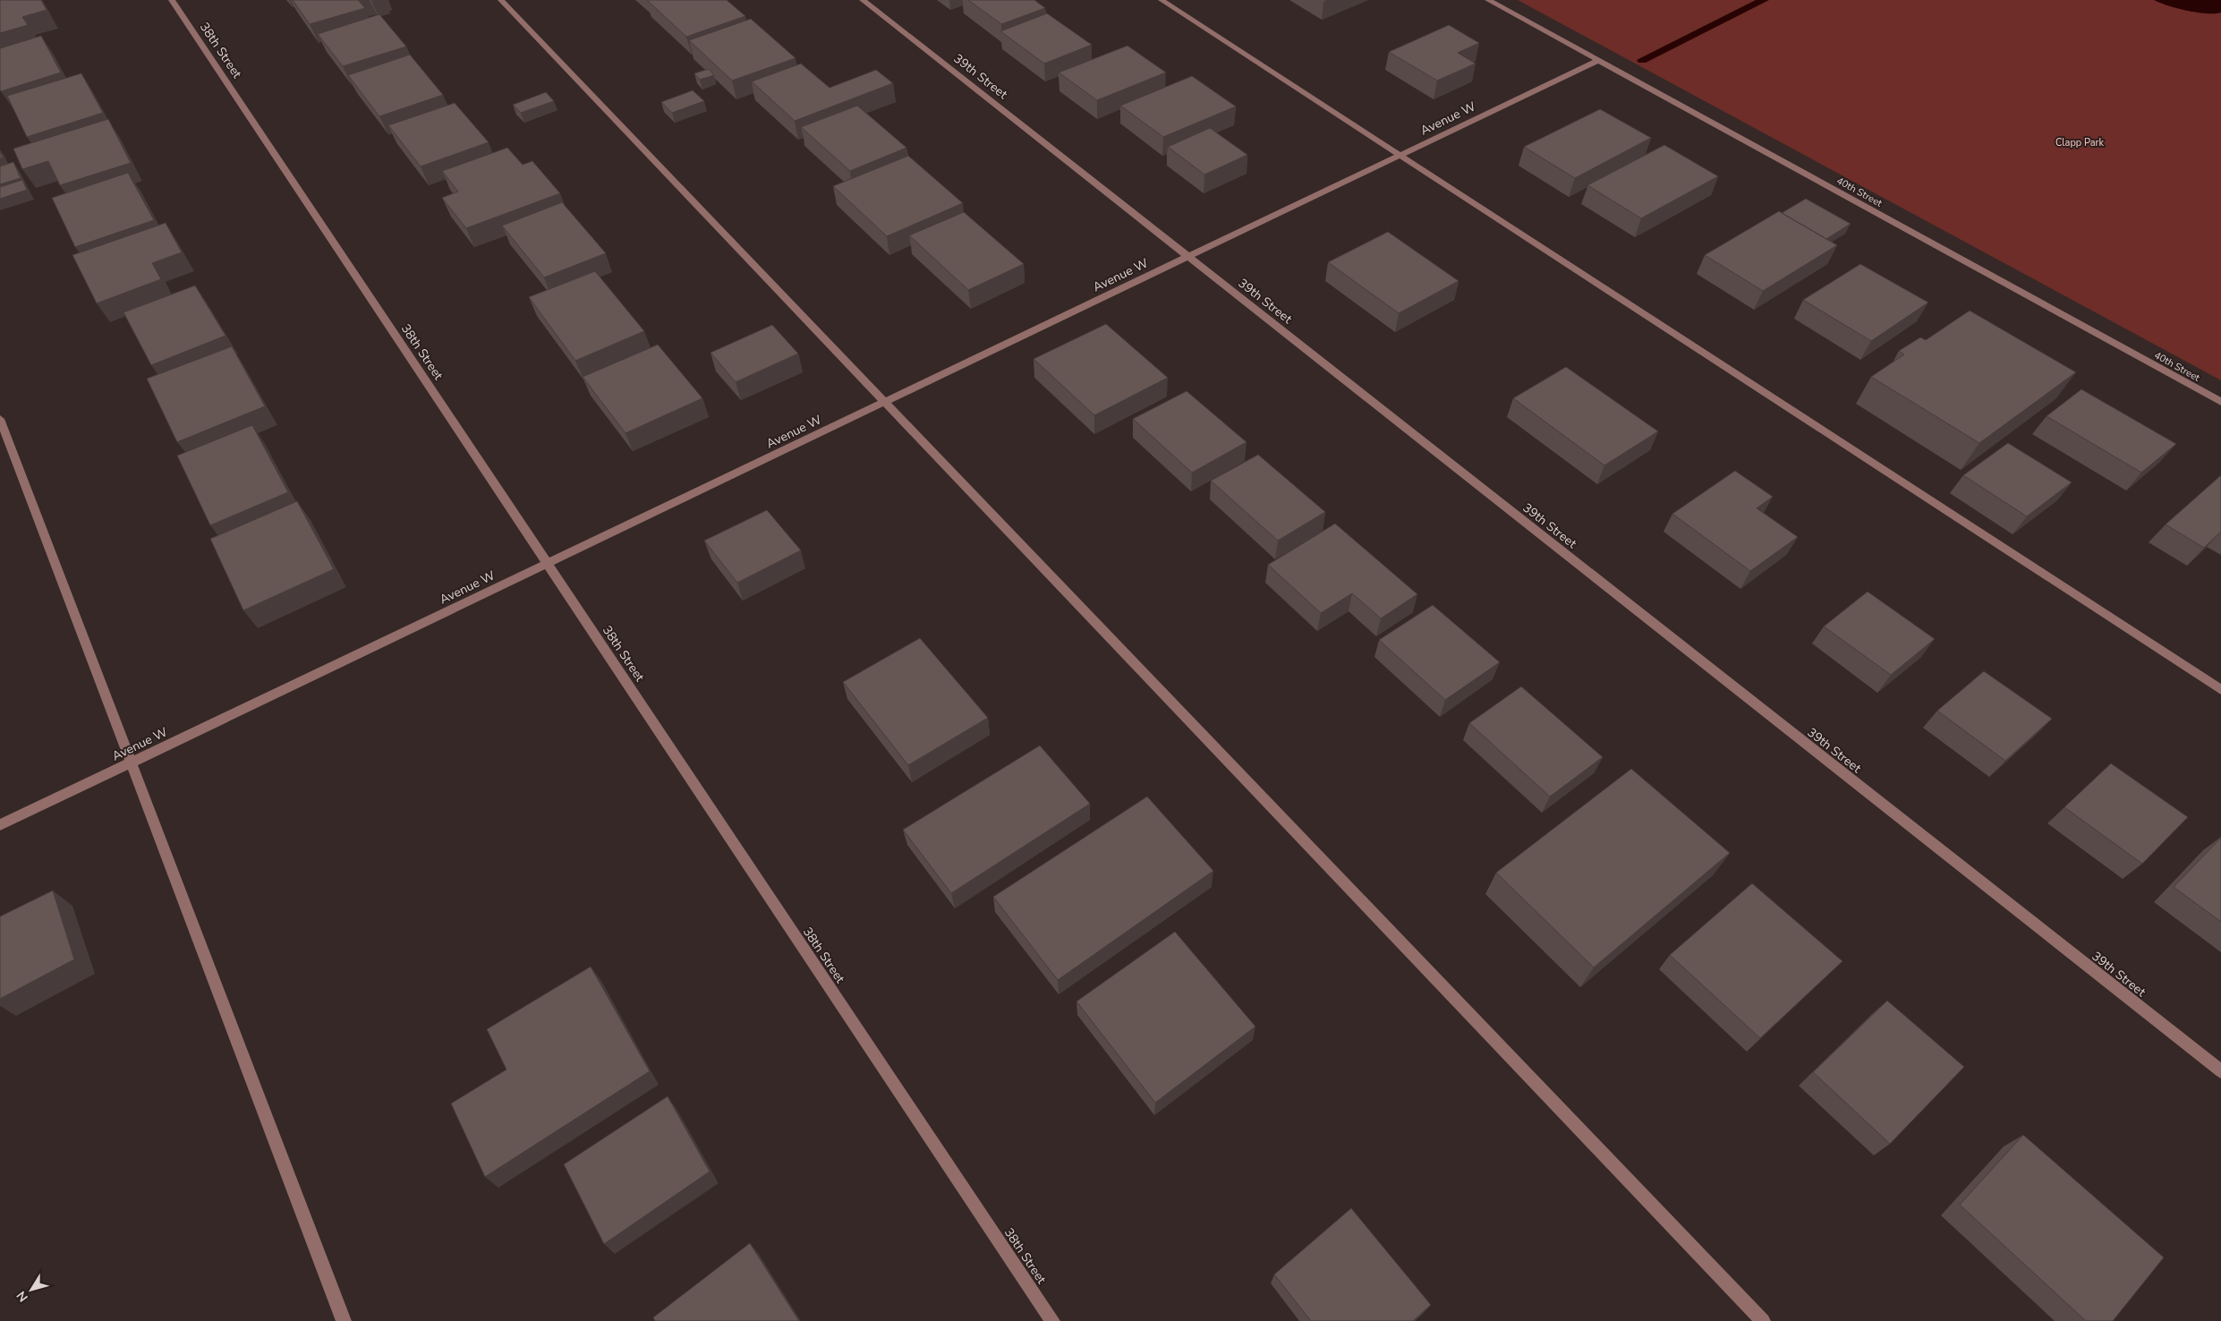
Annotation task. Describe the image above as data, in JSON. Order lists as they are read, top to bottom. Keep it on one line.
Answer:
{"streets":{"street":["38th Street","39th Street","Avenue W","40th Street"]},"crossings":[["38th Street","Avenue W"],["39th Street","Avenue W"],["Avenue W","40th Street"]],"parks":["Clapp Park"],"north":"bottom left"}
